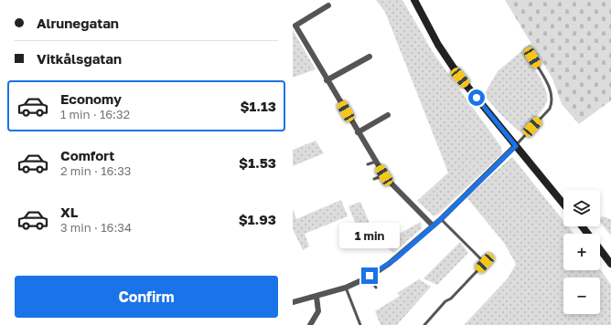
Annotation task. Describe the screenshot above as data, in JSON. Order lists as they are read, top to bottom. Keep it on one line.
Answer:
{"page":{"banner":["Alrunegatan","Vitkålsgatan"],"list":[{"name":"Economy","note":"1 min · 16:32","value":"$1.13"},{"name":"Comfort","note":"2 min · 16:33","value":"$1.53"},{"name":"XL","note":"3 min · 16:34","value":"$1.93"}],"map_buttons":["+","−"],"bubble":"1 min","buttons":"Confirm"}}
